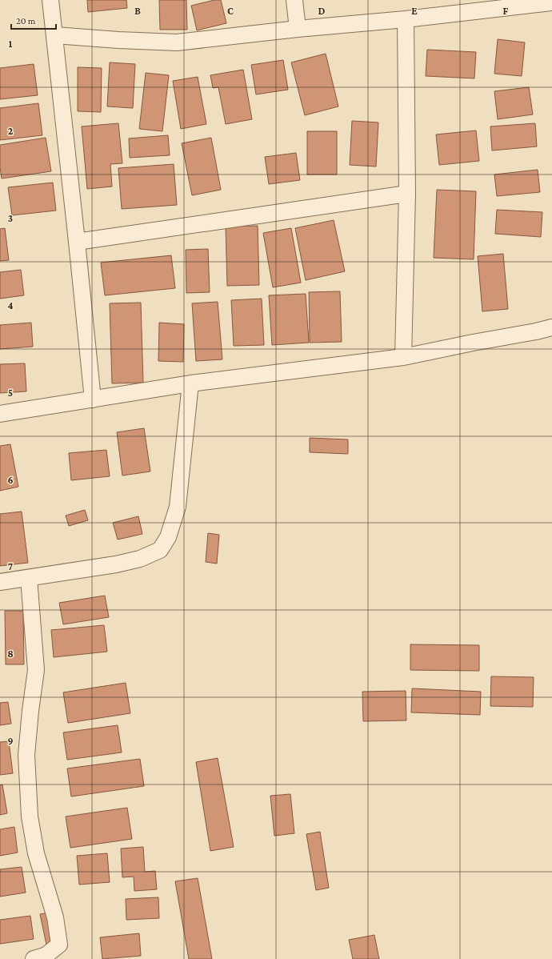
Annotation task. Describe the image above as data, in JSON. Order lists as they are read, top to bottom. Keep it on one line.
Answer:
{"scale_bar":"20 m","grid":{"columns":["B","C","D","E","F"],"rows":["1","2","3","4","5","6","7","8","9"]}}
